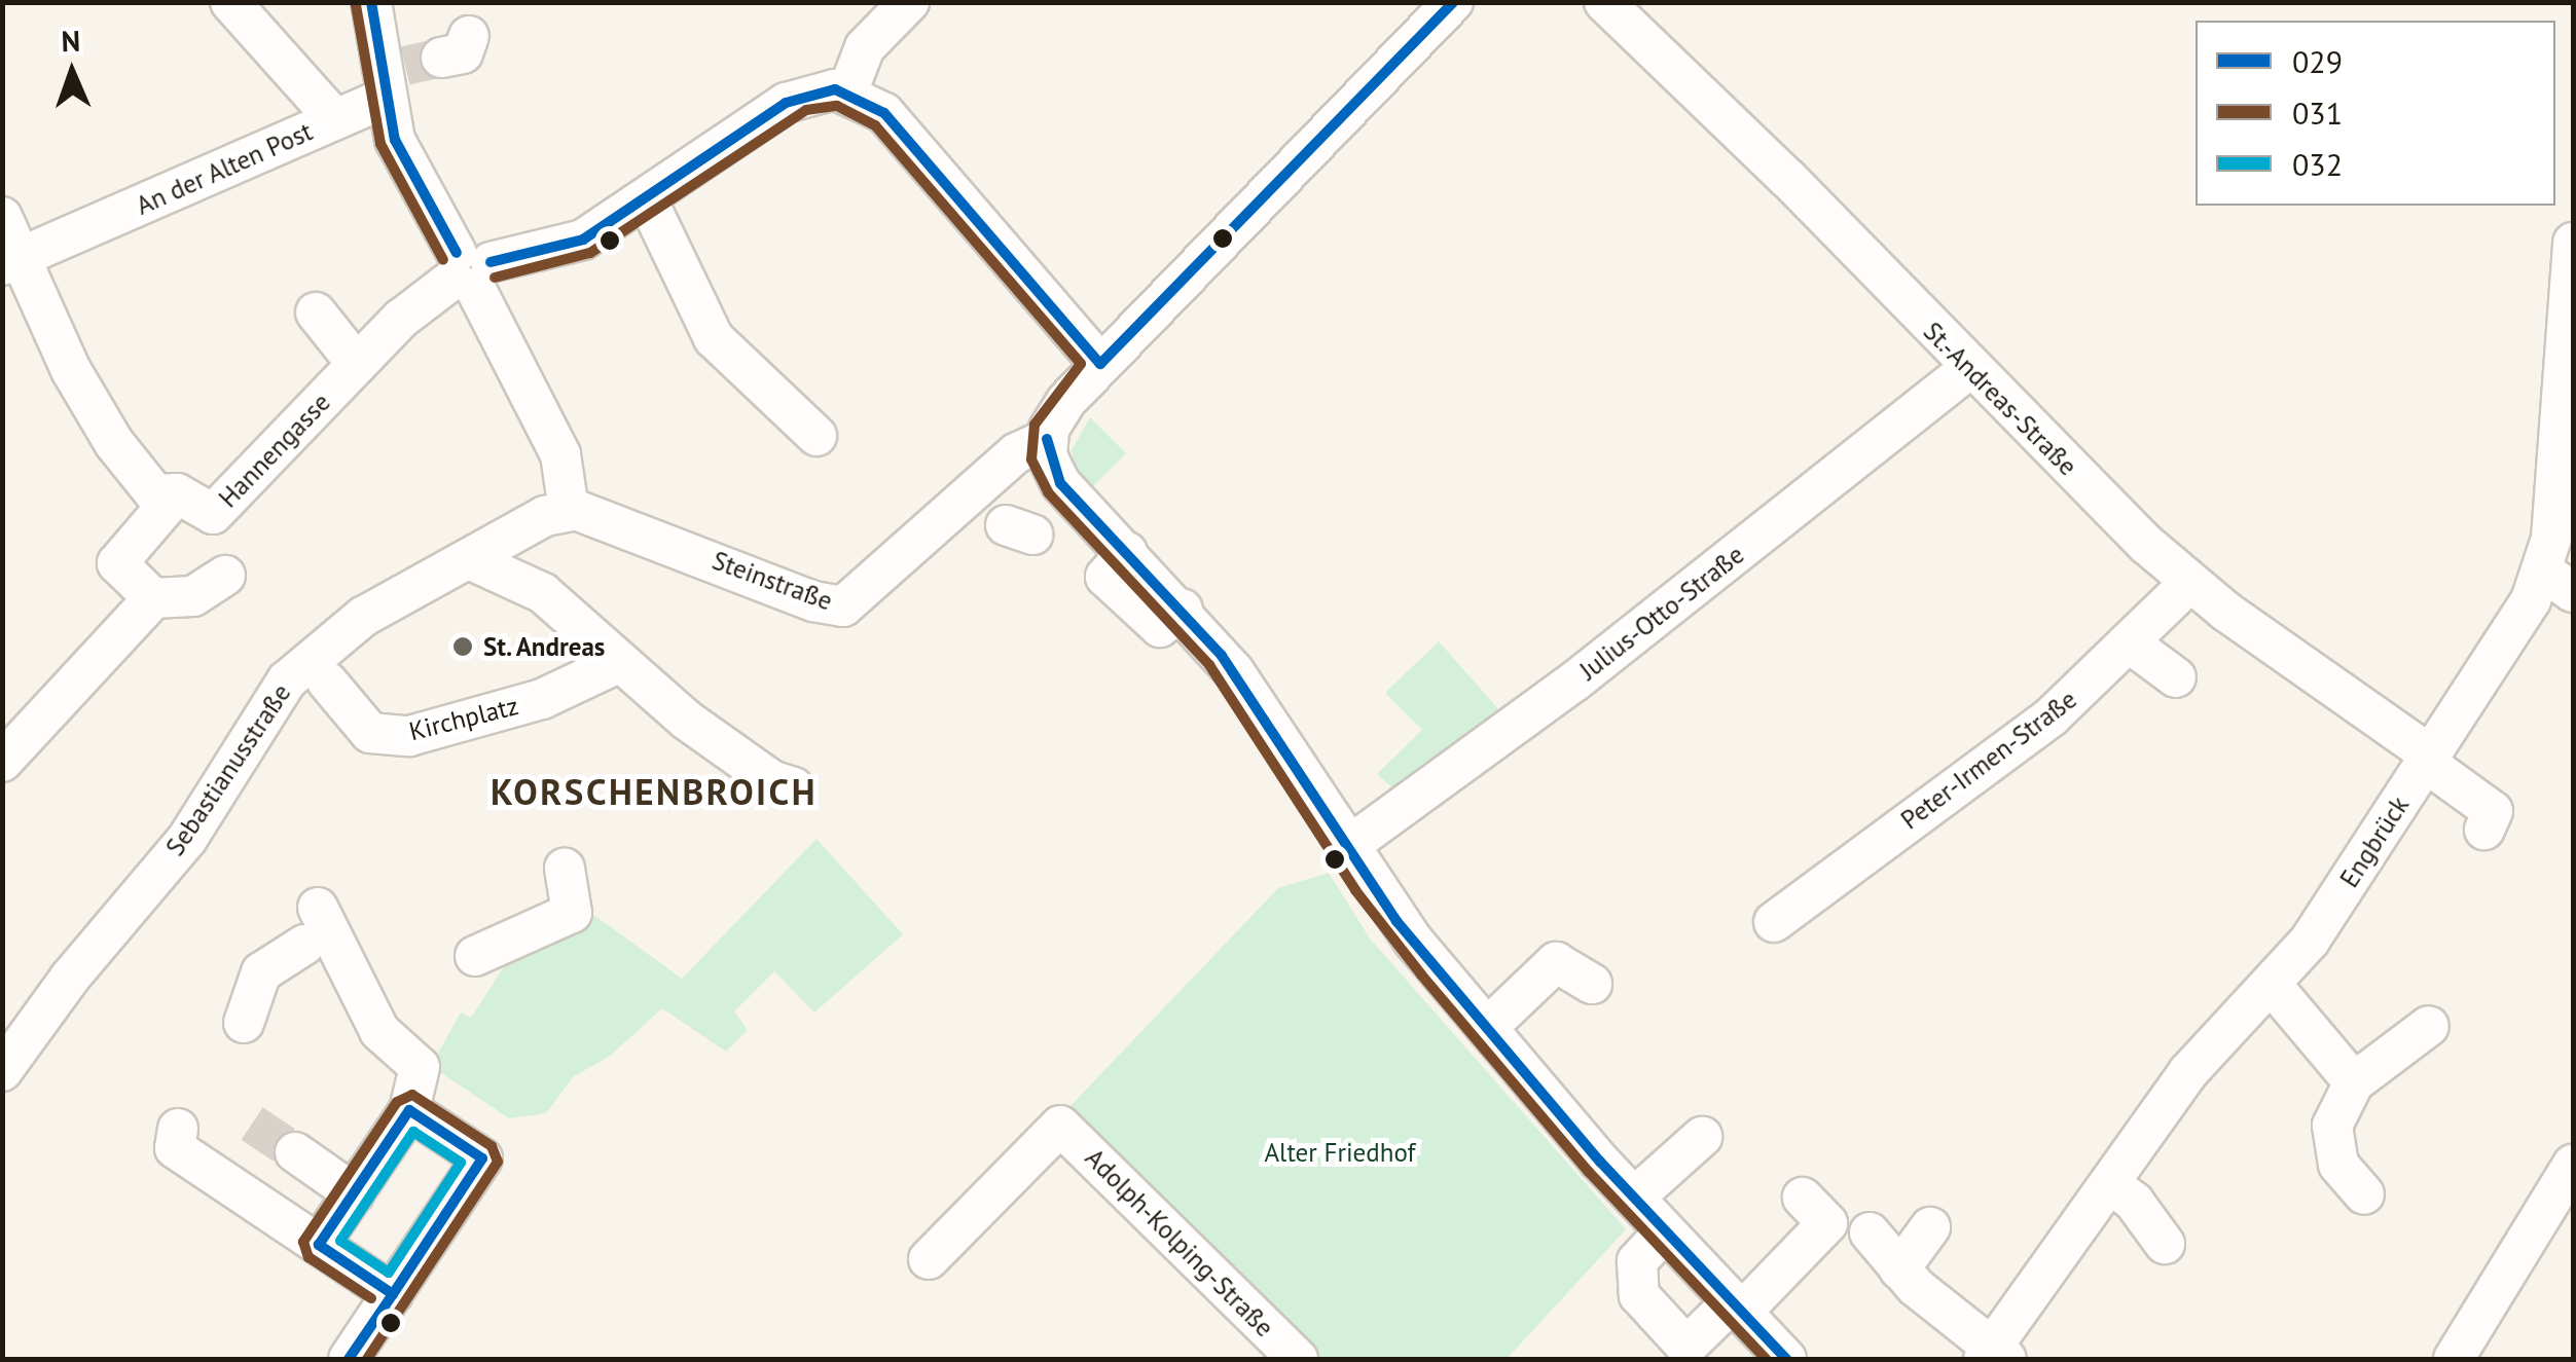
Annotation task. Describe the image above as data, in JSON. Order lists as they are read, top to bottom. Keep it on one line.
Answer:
{"streets":{"street":["An der Alten Post","St.-Andreas-Straße","Hannengasse","Steinstraße","Julius-Otto-Straße","Kirchplatz","Peter-Irmen-Straße","Sebastianusstraße","Engbrück","Adolph-Kolping-Straße"]},"crossings":[["St.-Andreas-Straße","Julius-Otto-Straße"],["St.-Andreas-Straße","Peter-Irmen-Straße"],["St.-Andreas-Straße","Engbrück"],["Steinstraße","Sebastianusstraße"],["Kirchplatz","Sebastianusstraße"]],"districts":["KORSCHENBROICH"],"parks":["Alter Friedhof"],"places":["St. Andreas"],"lines":["transit line 029","transit line 031","transit line 032"],"legend":["029","031","032"],"north":"top"}
